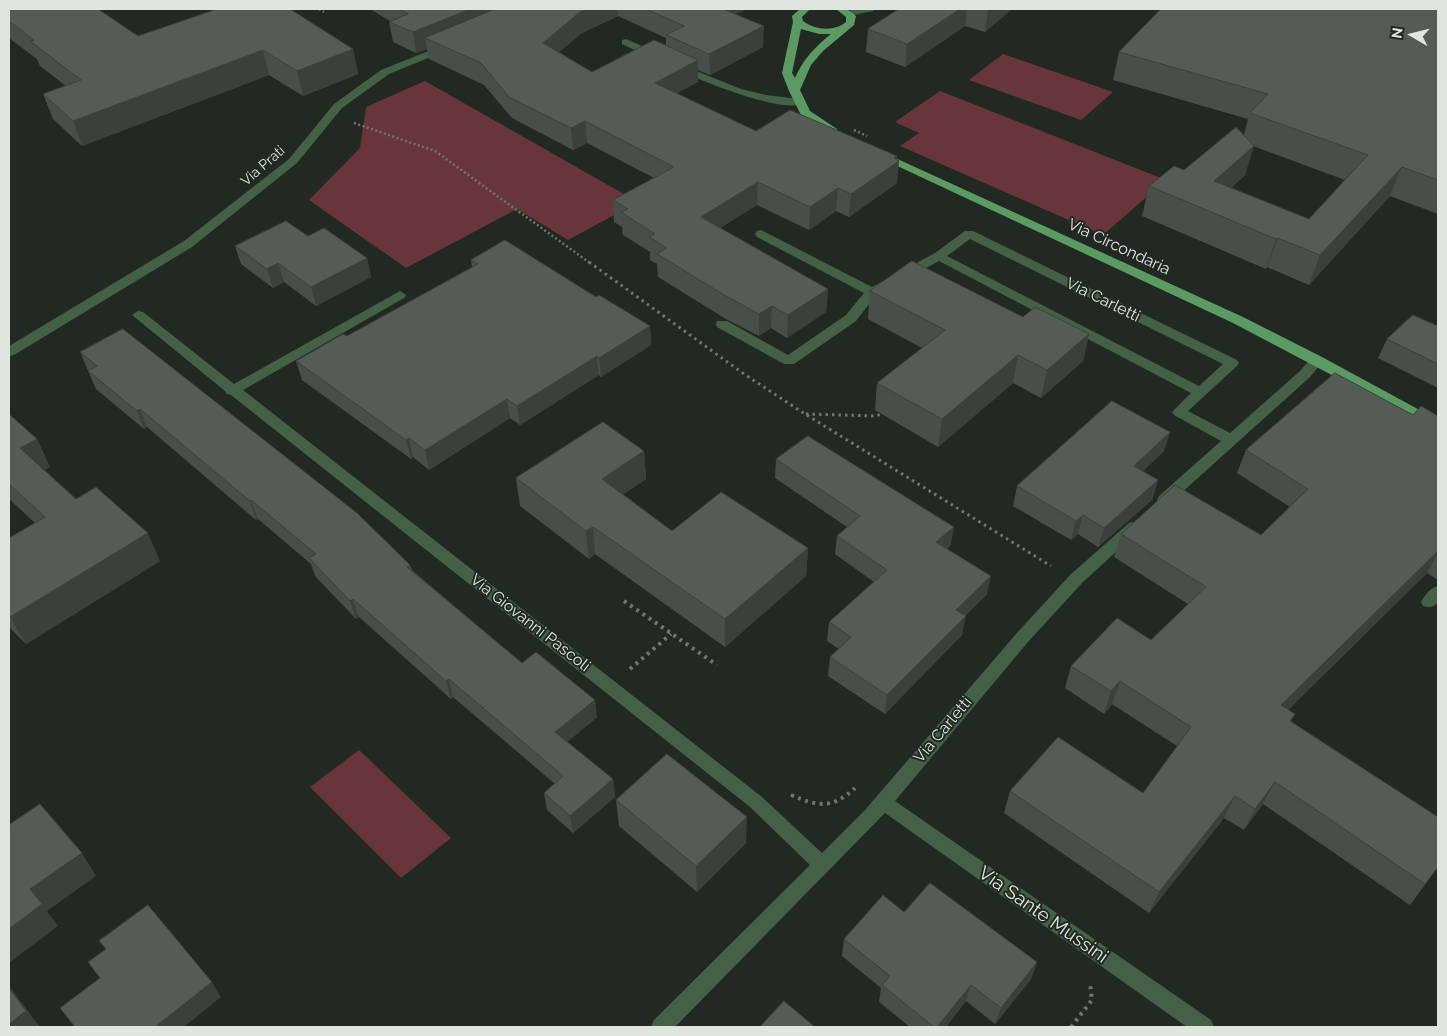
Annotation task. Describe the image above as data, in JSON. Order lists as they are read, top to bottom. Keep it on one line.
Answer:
{"streets":{"main road":["Via Circondaria"],"street":["Via Prati","Via Carletti","Via Giovanni Pascoli","Via Sante Mussini"]},"crossings":[["Via Circondaria","Via Carletti"],["Via Carletti","Via Giovanni Pascoli"],["Via Carletti","Via Sante Mussini"]],"north":"left"}
